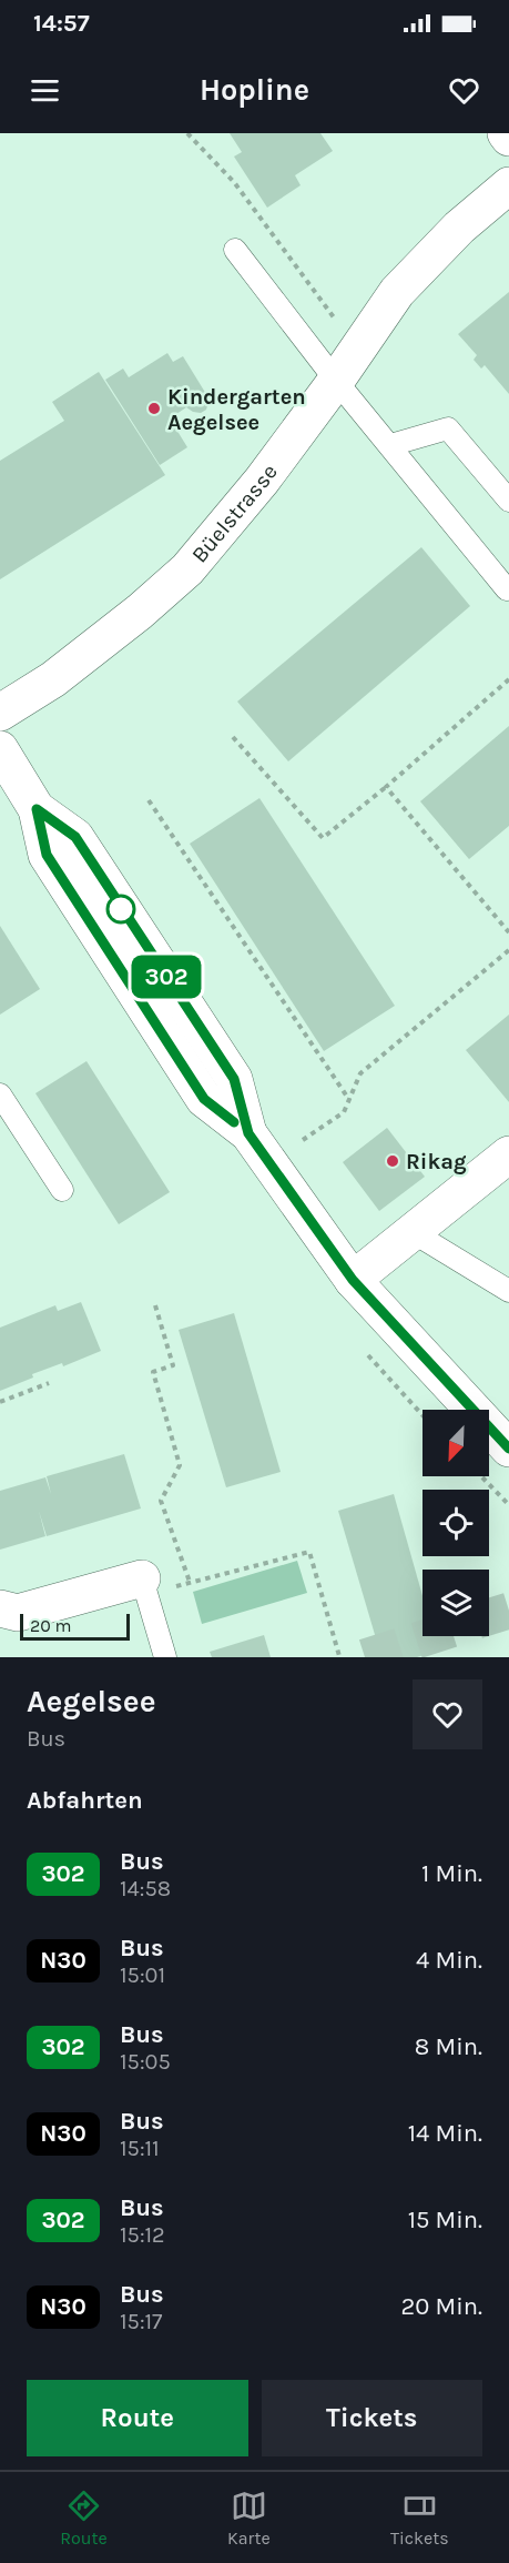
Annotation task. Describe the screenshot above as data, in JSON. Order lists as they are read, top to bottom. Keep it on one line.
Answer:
{"streets":{"street":["Büelstrasse"]},"places":["Kindergarten Aegelsee","Rikag"],"lines":["bus line 302"],"scale_bar":"20 m","north":"bottom left","page":{"status":"14:57","header":"Hopline","on_map":"302","scale":"20 m","heading":[["Aegelsee","Bus"],"Abfahrten"],"list":[{"mark":"302","name":"Bus","note":"14:58","value":"1 Min."},{"mark":"N30","name":"Bus","note":"15:01","value":"4 Min."},{"mark":"302","name":"Bus","note":"15:05","value":"8 Min."},{"mark":"N30","name":"Bus","note":"15:11","value":"14 Min."},{"mark":"302","name":"Bus","note":"15:12","value":"15 Min."},{"mark":"N30","name":"Bus","note":"15:17","value":"20 Min."}],"buttons":["Route","Tickets"],"tabs":["Route","Karte","Tickets"]}}
